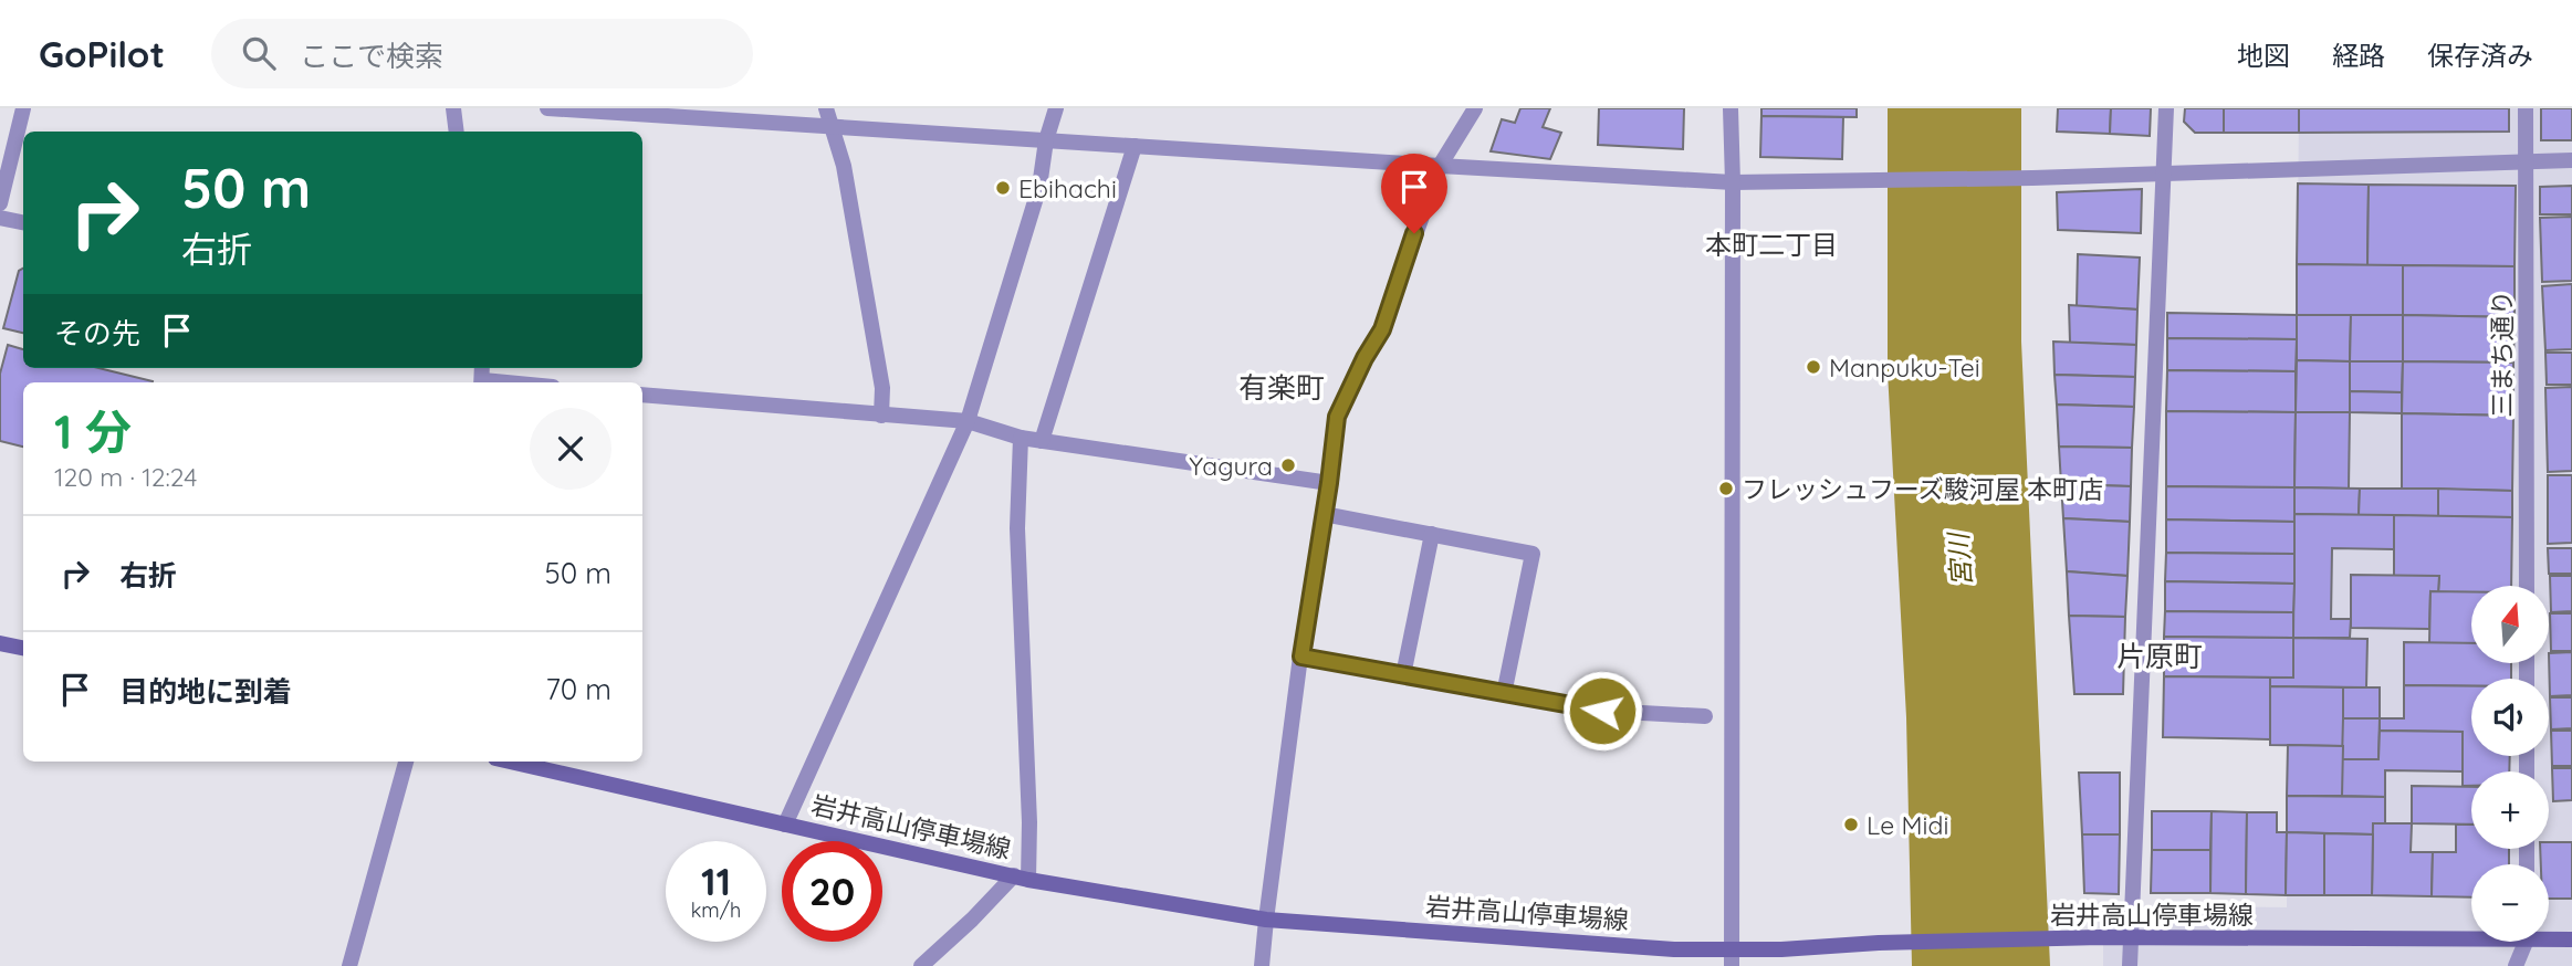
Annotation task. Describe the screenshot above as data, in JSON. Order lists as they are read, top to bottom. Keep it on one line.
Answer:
{"streets":{"main road":["岩井高山停車場線"],"street":["三まち通り"]},"districts":["本町二丁目","有楽町","片原町"],"water":["宮川"],"places":["Ebihachi","Manpuku-Tei","Yagura","フレッシュフーズ駿河屋 本町店","Le Midi"],"north":"top","page":{"header":"GoPilot","search":"ここで検索","nav":["地図","経路","保存済み"],"turn":["50 m","右折"],"then":"その先","heading":["1 分","120 m · 12:24"],"list":[{"name":"右折","value":"50 m"},{"name":"目的地に到着","value":"70 m"}],"map_buttons":["+","−"],"speed":"11 km/h","limit":"20"}}
